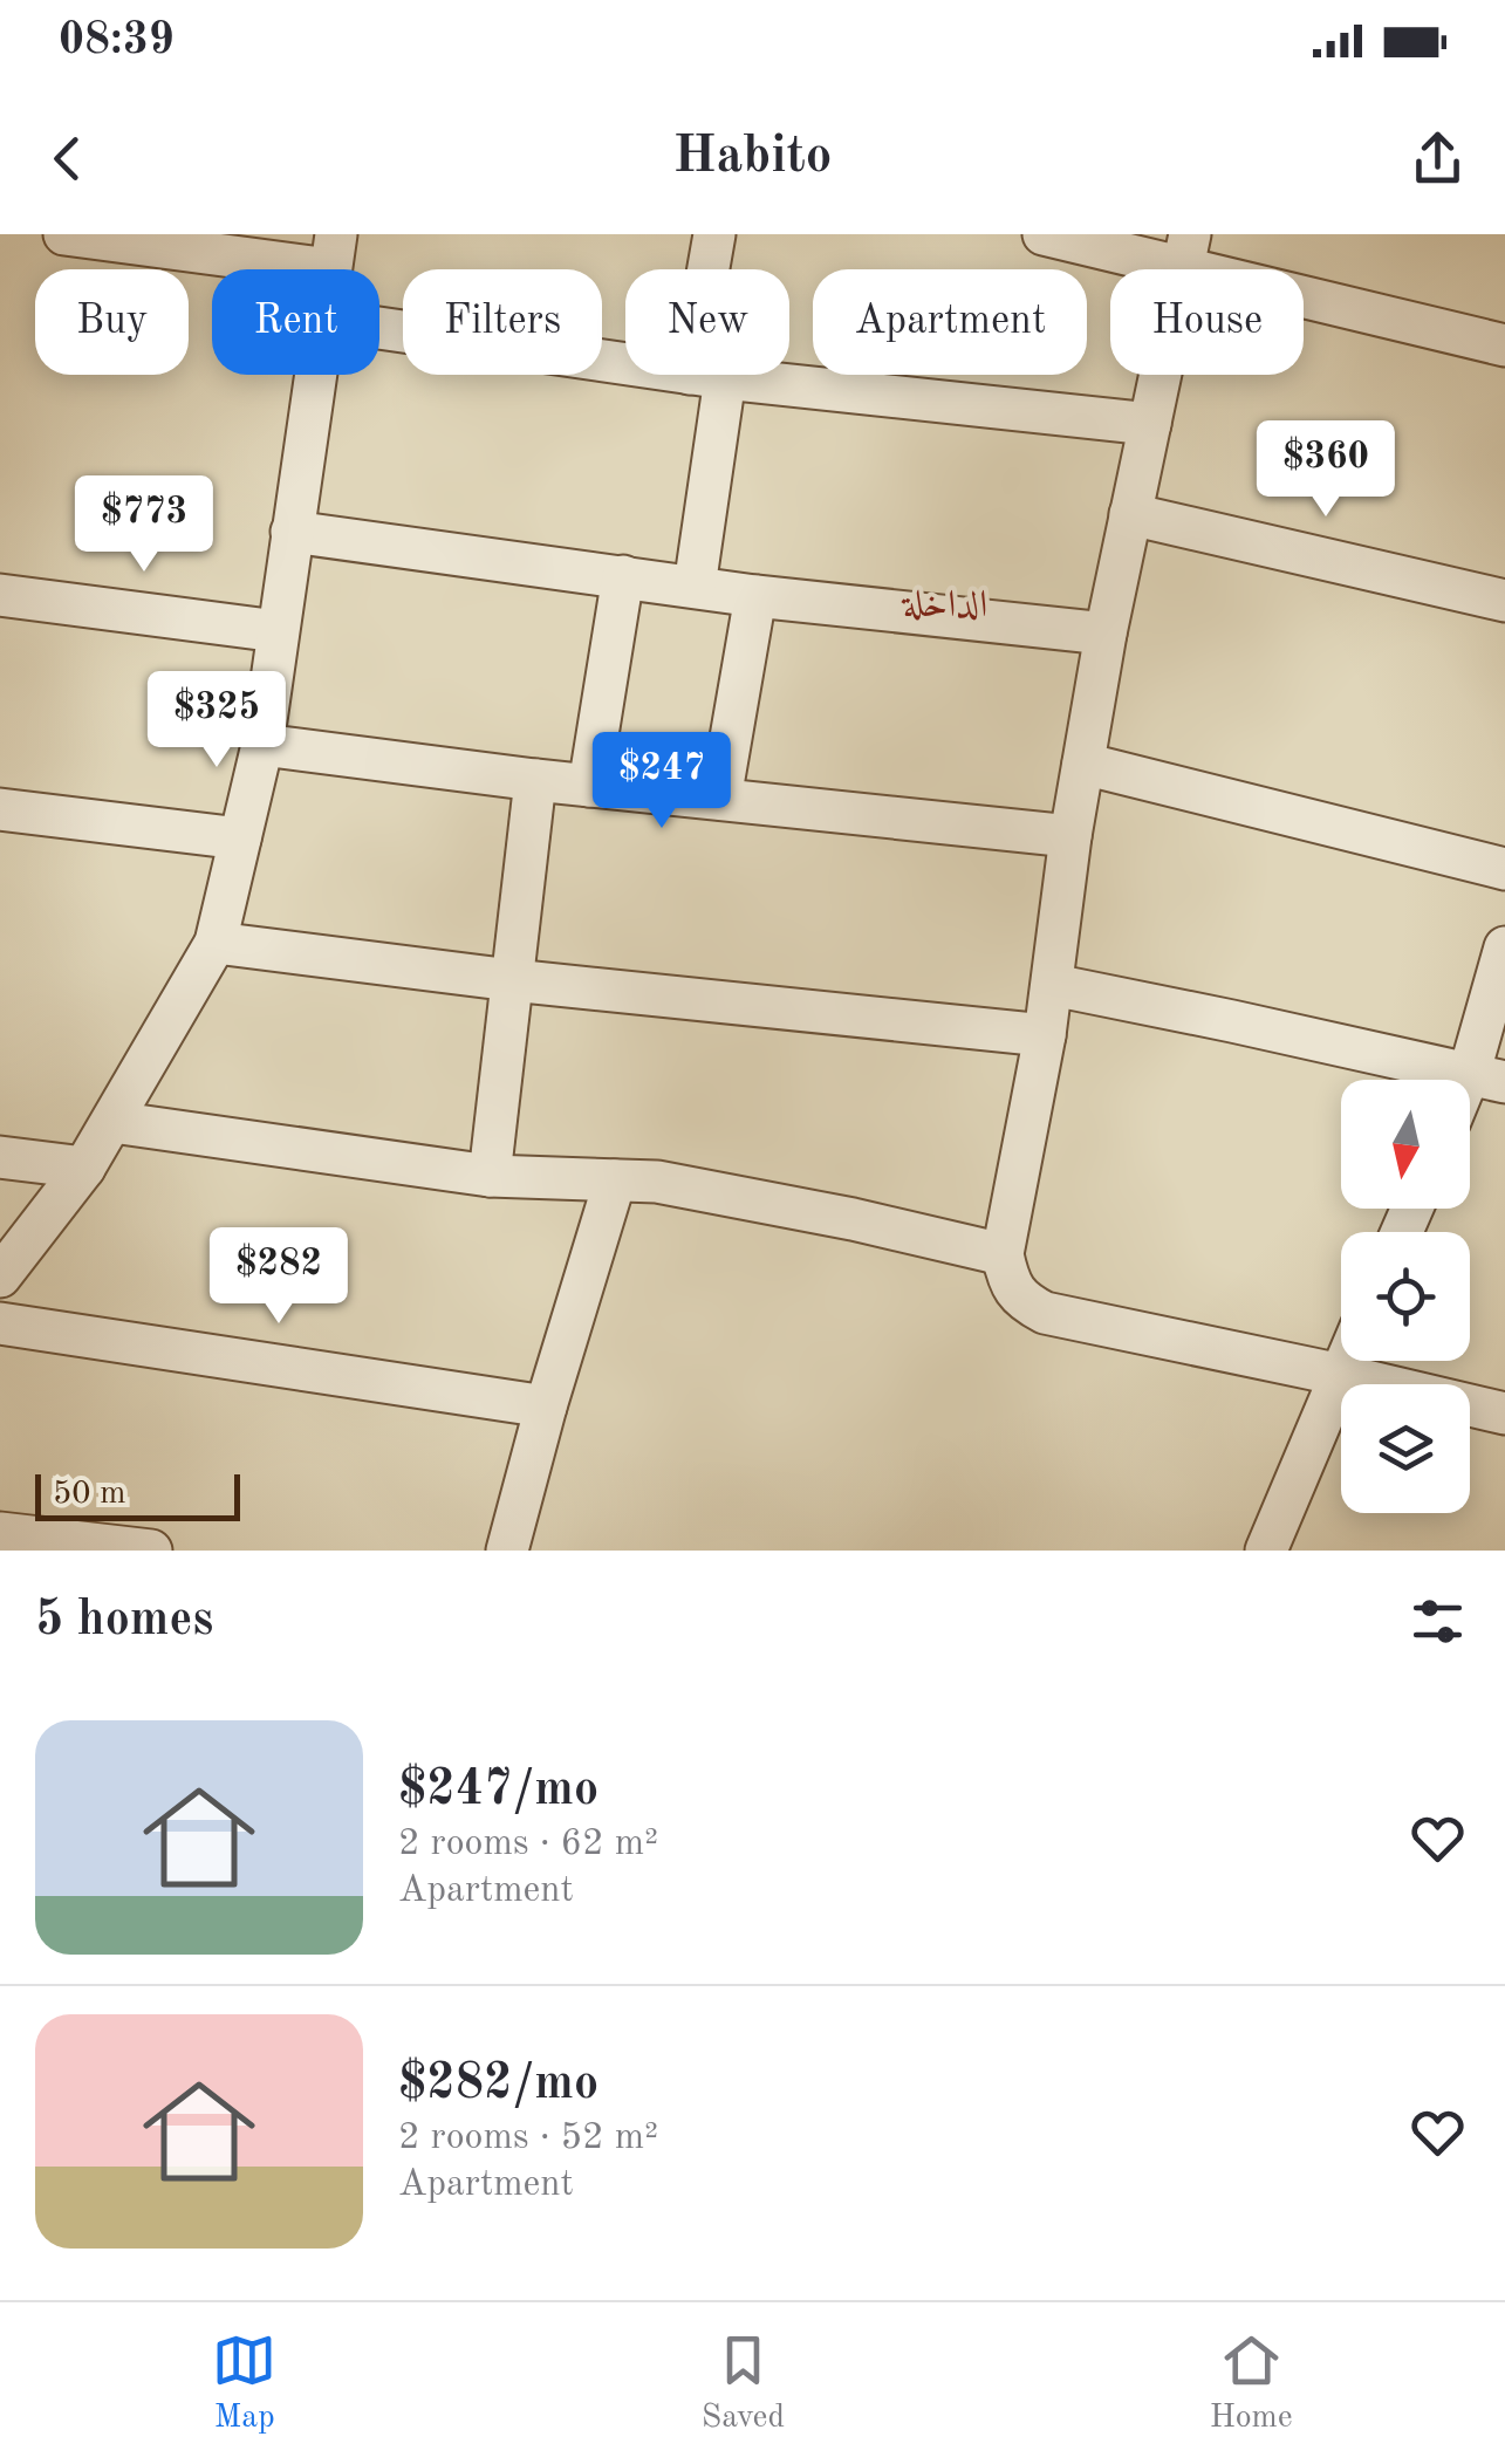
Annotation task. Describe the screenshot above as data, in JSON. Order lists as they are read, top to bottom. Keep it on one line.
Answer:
{"districts":["الداخلة"],"scale_bar":"50 m","north":"bottom","page":{"status":"08:39","header":"Habito","chip":["Buy","Rent","Filters","New","Apartment","House"],"price":["$360","$773","$325","$247","$282"],"scale":"50 m","heading":"5 homes","list":[{"name":"$247/mo","note":"2 rooms · 62 m² · Apartment"},{"name":"$282/mo","note":"2 rooms · 52 m² · Apartment"}],"tabs":["Map","Saved","Home"]}}
